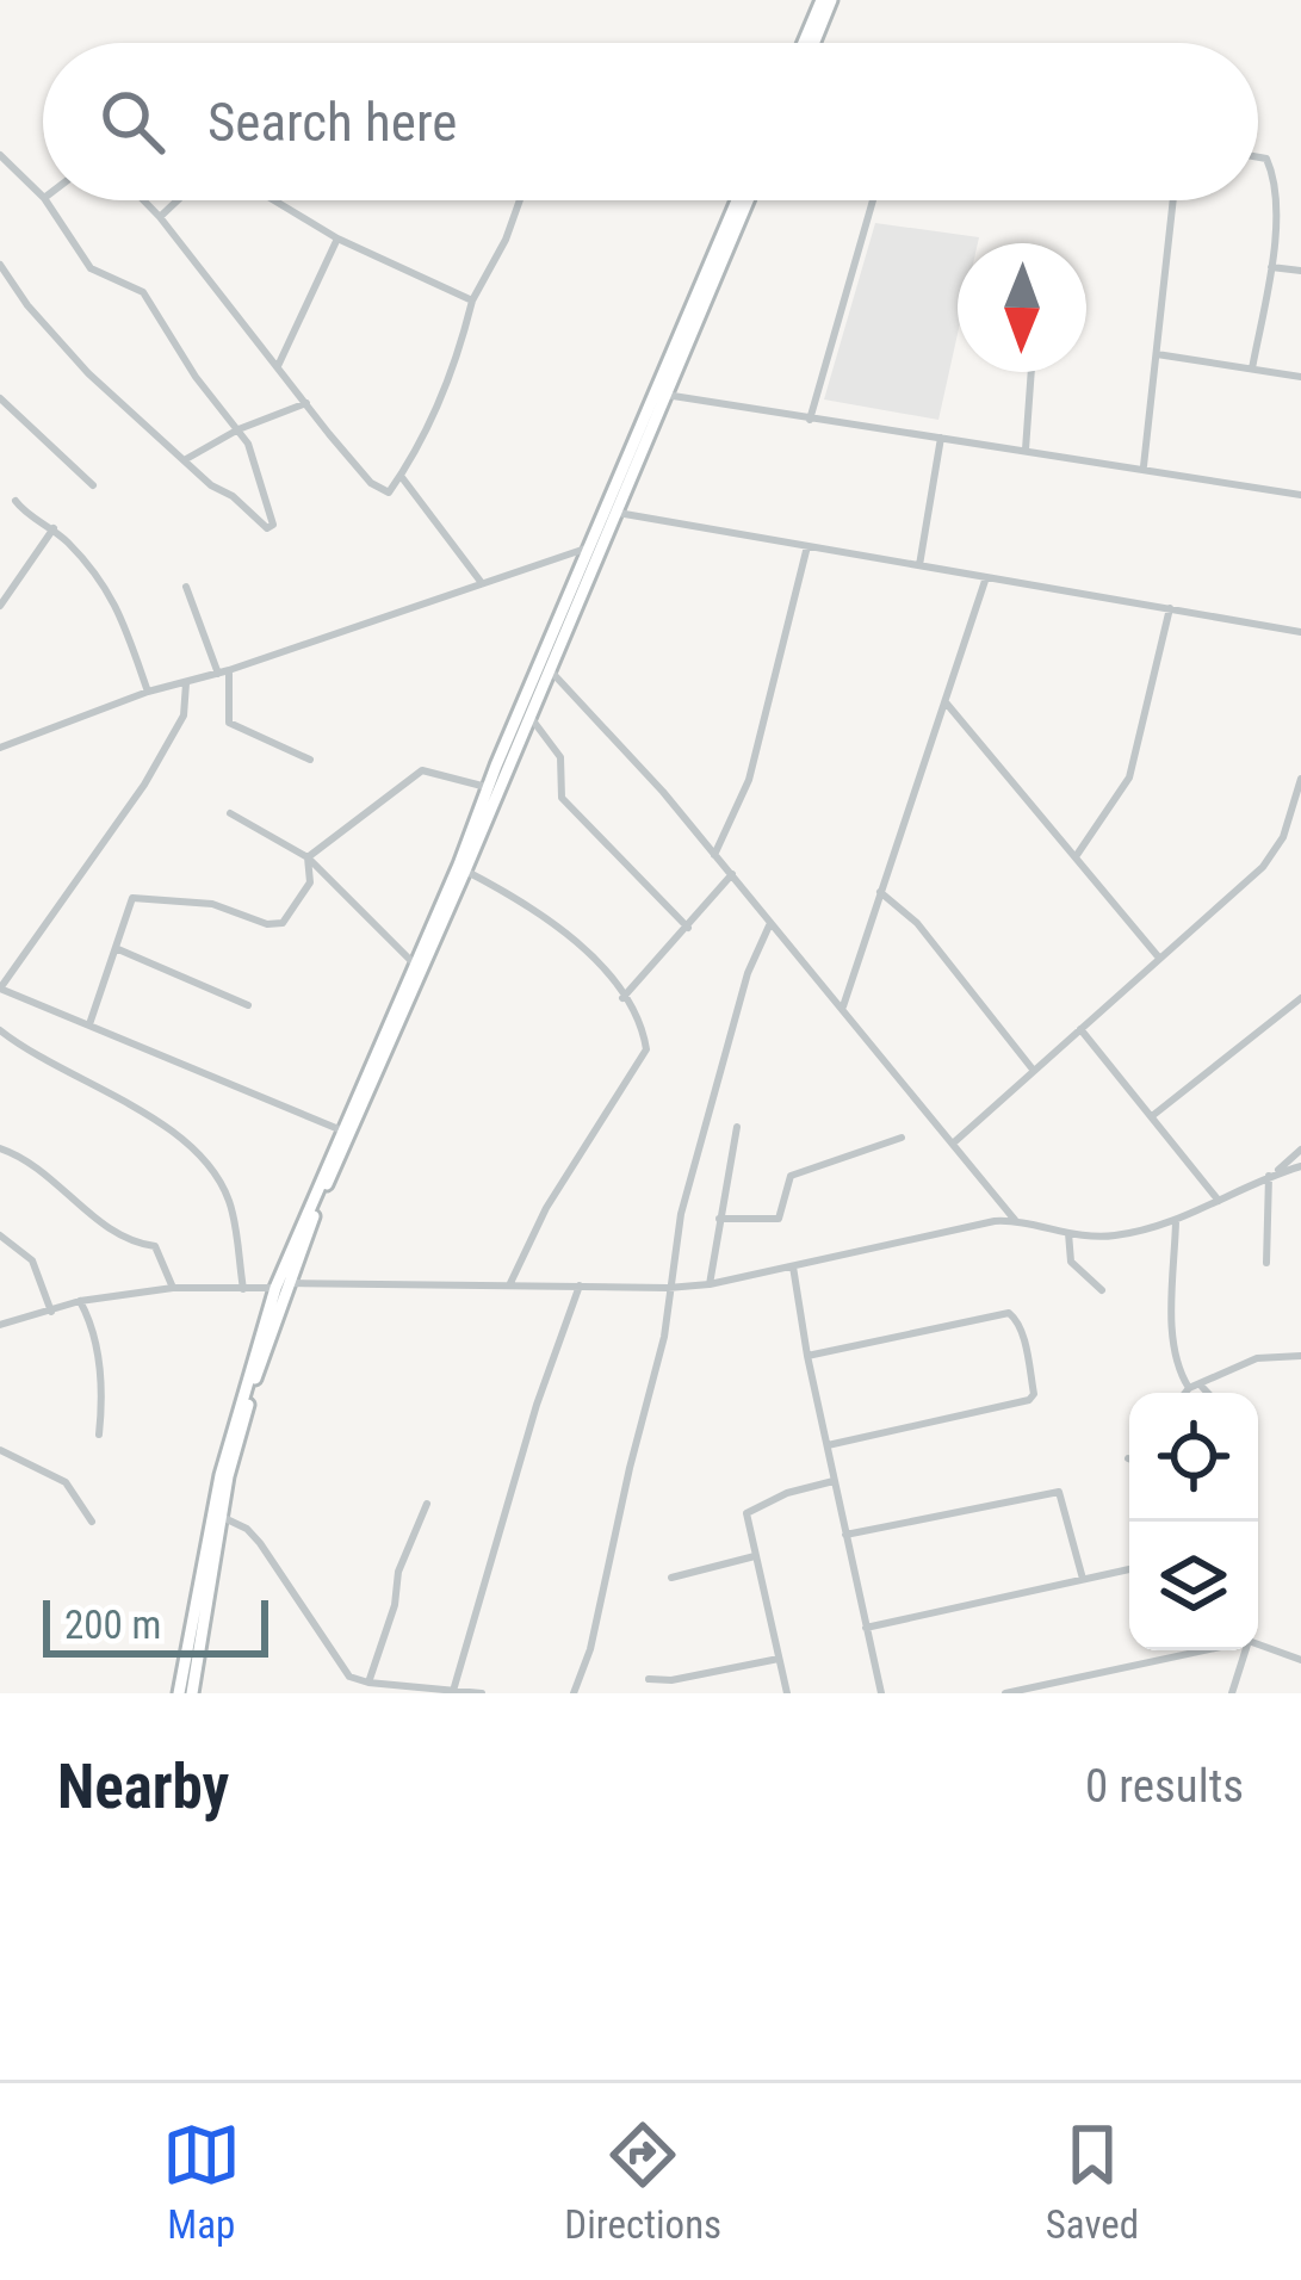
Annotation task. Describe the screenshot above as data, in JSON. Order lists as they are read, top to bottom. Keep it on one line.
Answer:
{"scale_bar":"200 m","north":"bottom","page":{"search":"Search here","scale":"200 m","heading":["Nearby","0 results"],"nav":["Map","Directions","Saved"]}}
